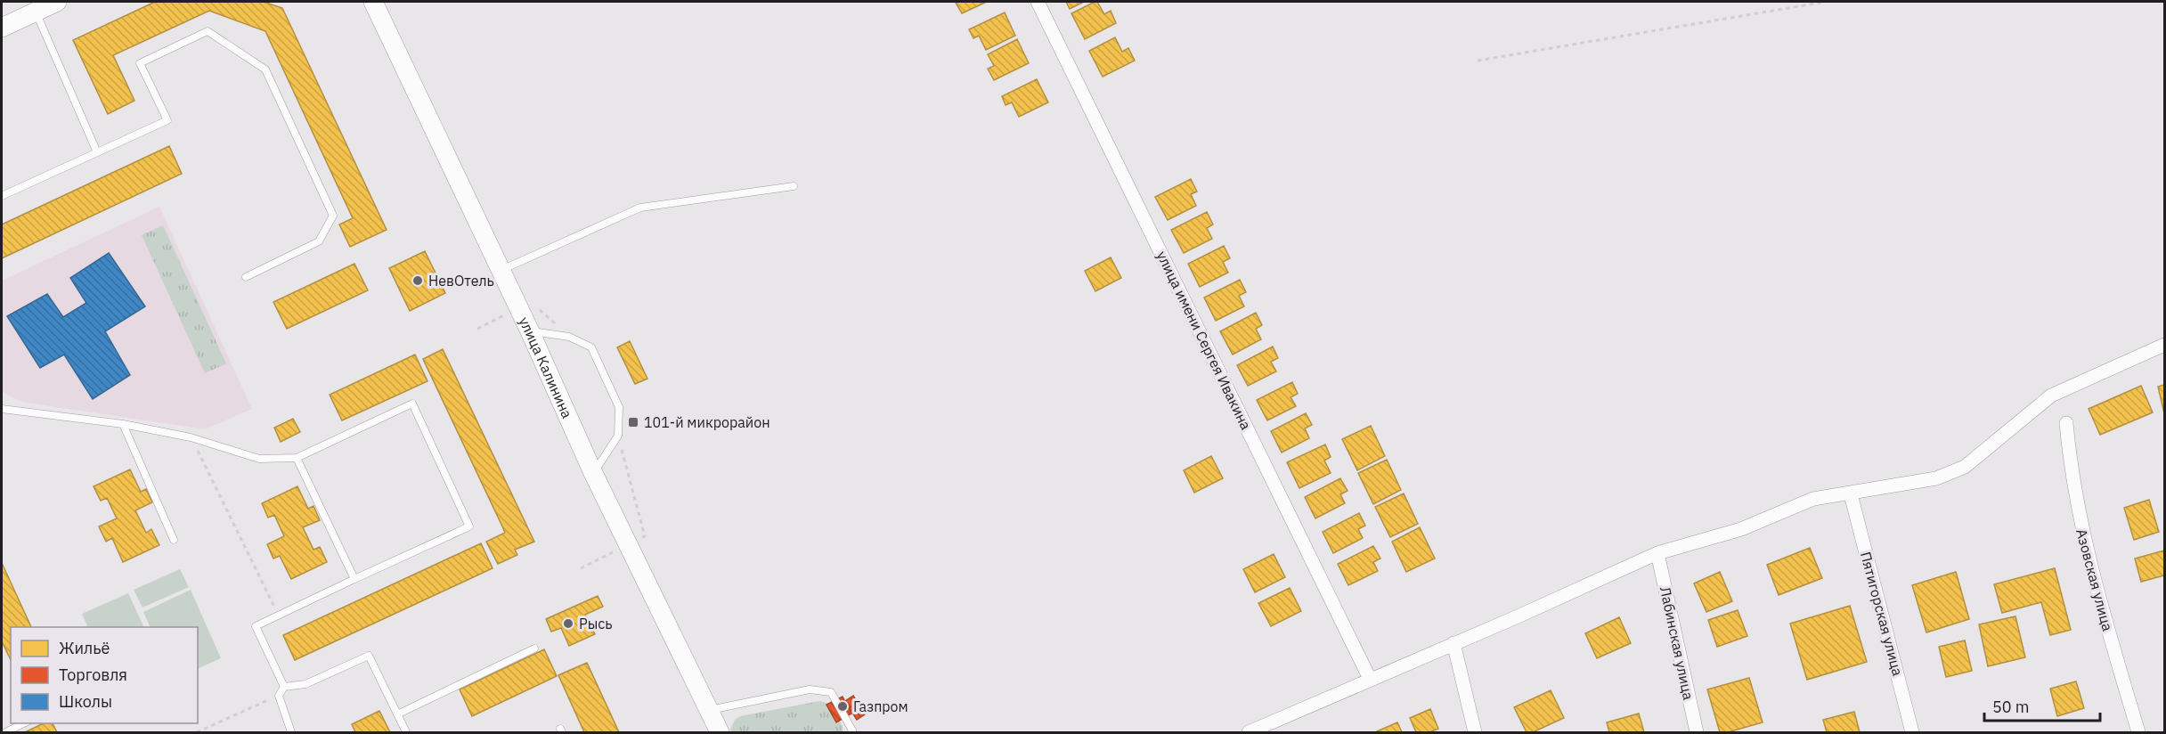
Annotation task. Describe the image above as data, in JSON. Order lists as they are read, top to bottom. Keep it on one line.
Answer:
{"streets":{"main road":["улица Калинина"],"street":["улица имени Сергея Ивакина","Азовская улица","Пятигорская улица","Лабинская улица"]},"places":{"other":["НевОтель","Рысь","Газпром"],"transit":["101-й микрорайон"]},"legend":["Жильё","Торговля","Школы"],"scale_bar":"50 m"}
